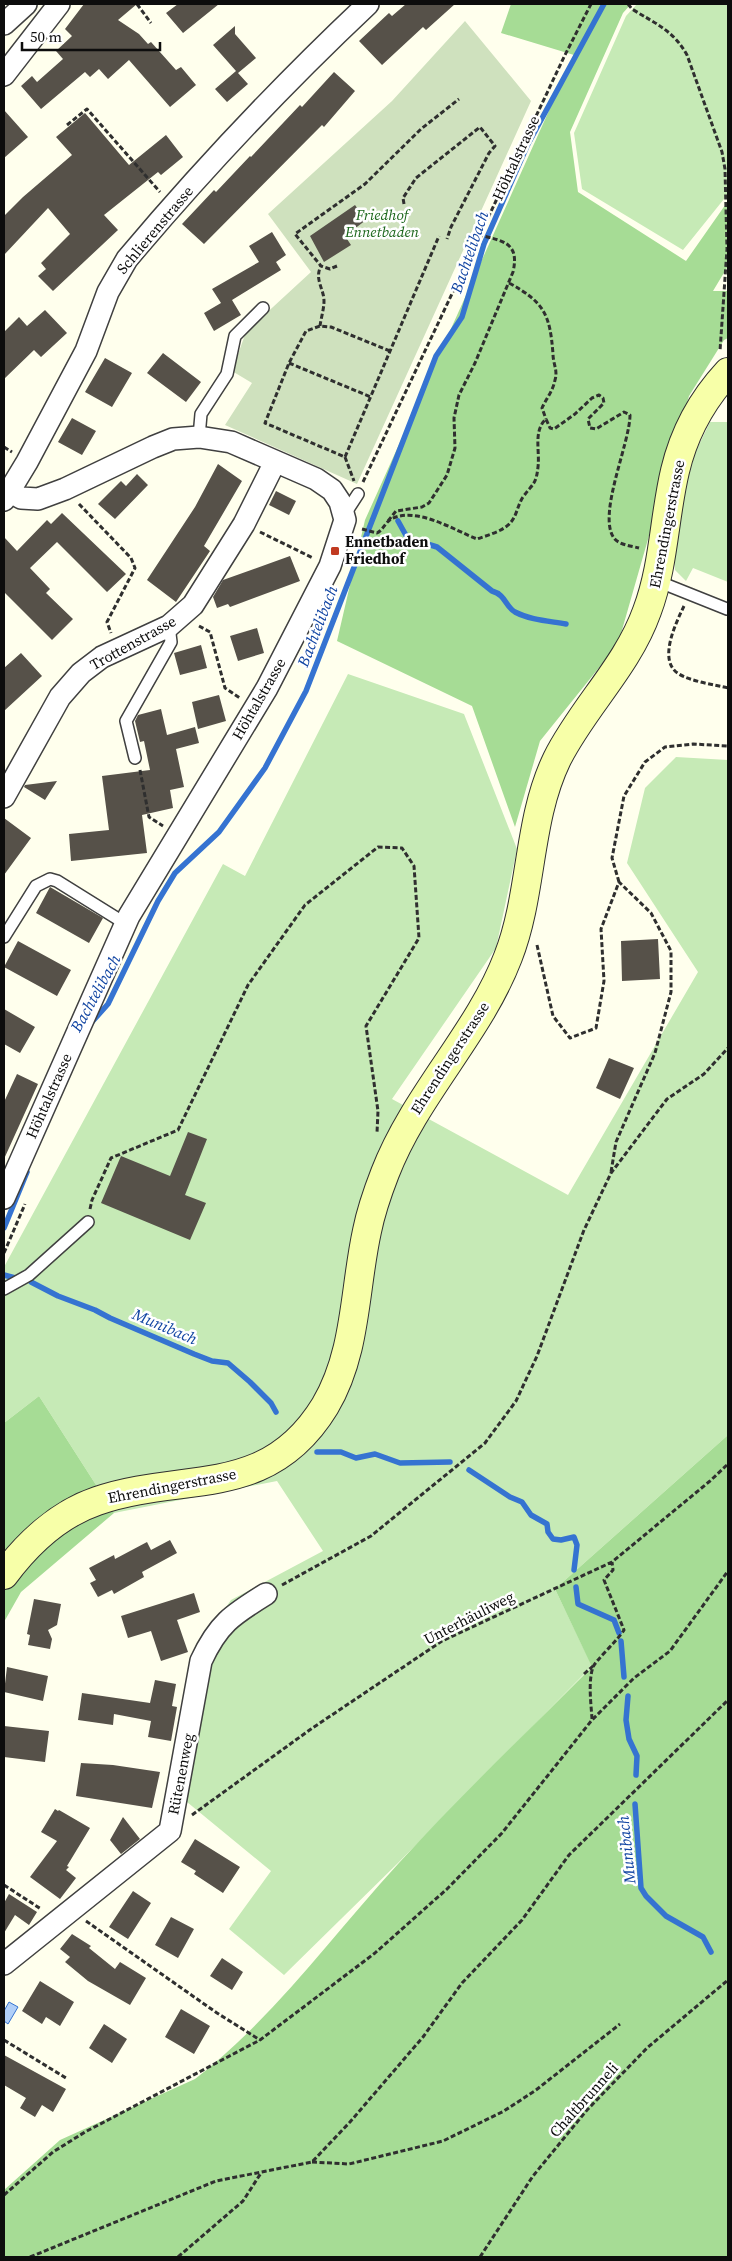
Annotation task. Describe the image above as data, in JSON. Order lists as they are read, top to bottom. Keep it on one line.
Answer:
{"streets":{"main road":["Ehrendingerstrasse"],"street":["Höhtalstrasse","Schlierenstrasse","Trottenstrasse","Rütenenweg"],"path":["Unterhäuliweg","Chaltbrunneli"]},"crossings":[["Unterhäuliweg","Rütenenweg"]],"water":["Bachtelibach","Munibach"],"parks":["Friedhof Ennetbaden"],"places":{"transit":["Ennetbaden Friedhof"]},"scale_bar":"50 m"}
